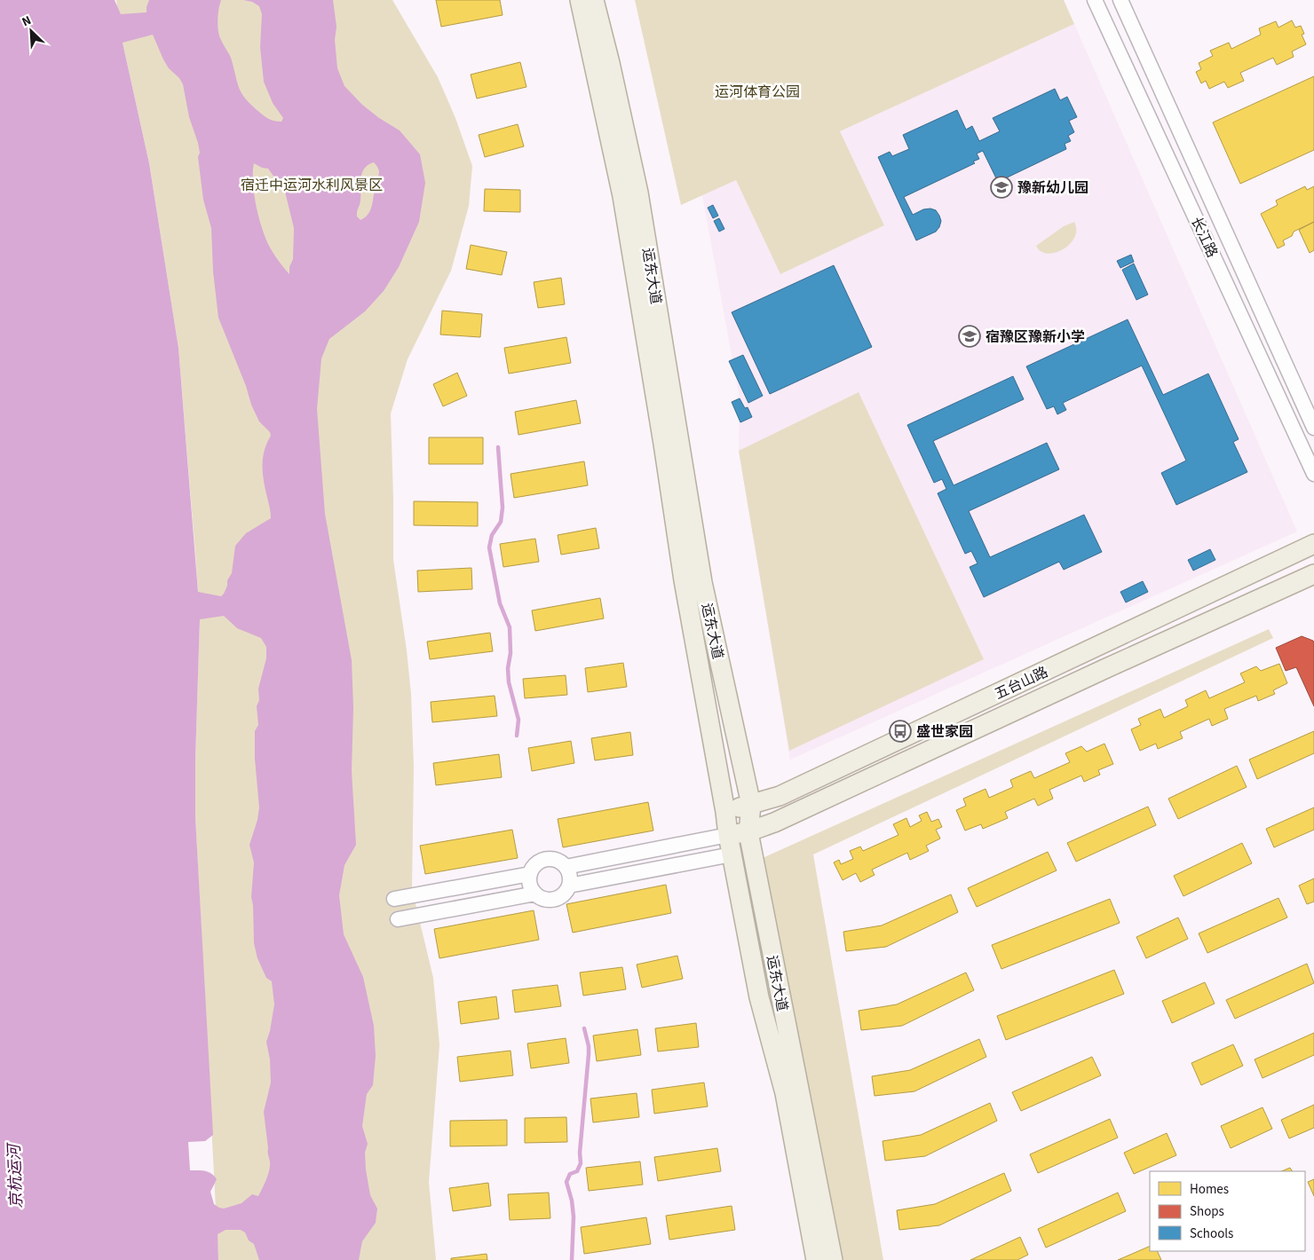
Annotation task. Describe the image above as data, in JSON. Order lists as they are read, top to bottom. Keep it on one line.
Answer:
{"streets":{"main road":["运东大道","五台山路"],"street":["长江路"]},"crossings":[["运东大道","五台山路"]],"water":["京杭运河"],"parks":["运河体育公园","宿迁中运河水利风景区"],"places":{"school or university":["豫新幼儿园","宿豫区豫新小学"],"bus stop":["盛世家园"]},"legend":["Homes","Shops","Schools"],"north":"top left"}
